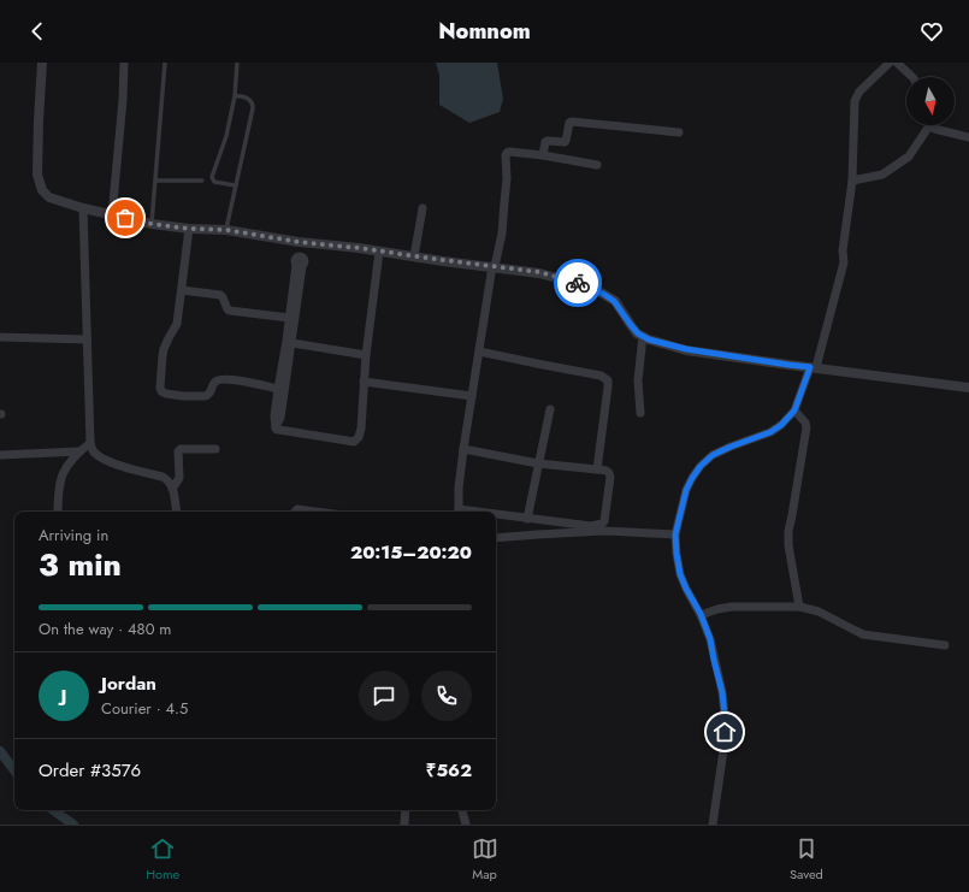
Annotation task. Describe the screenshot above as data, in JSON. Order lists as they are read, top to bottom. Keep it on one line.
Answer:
{"north":"bottom","page":{"header":"Nomnom","heading":["3 min","Arriving in","20:15–20:20"],"panel":["Jordan","Courier · 4.5","Order #3576","₹562"],"bar":"On the way · 480 m","round":"J","tabs":["Home","Map","Saved"]}}
